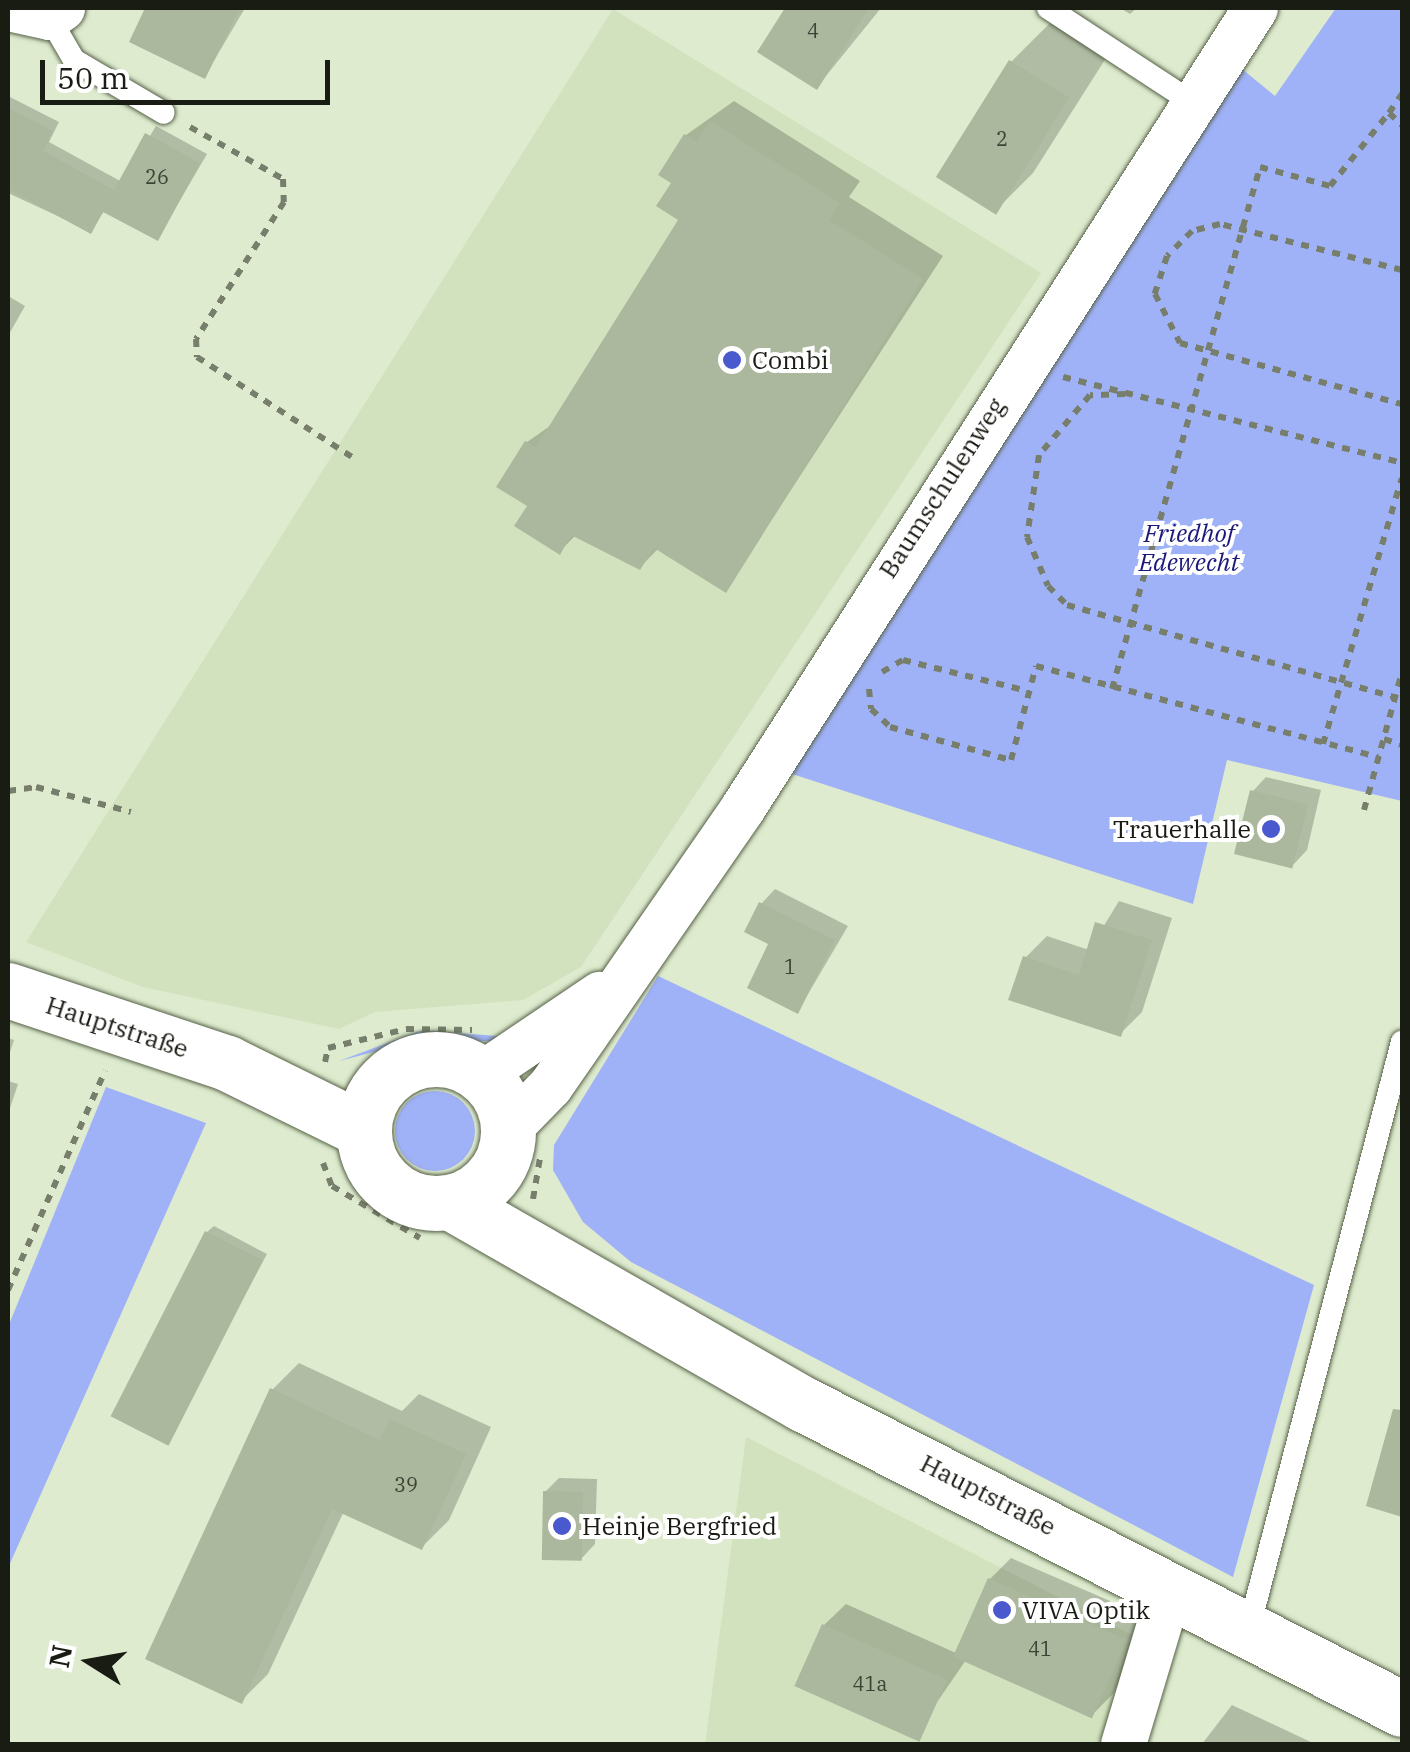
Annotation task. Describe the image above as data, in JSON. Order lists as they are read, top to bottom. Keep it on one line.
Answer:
{"streets":{"main road":["Hauptstraße"],"street":["Baumschulenweg"]},"crossings":[["Baumschulenweg","Hauptstraße"]],"parks":["Friedhof Edewecht"],"places":["Combi","Trauerhalle","Heinje Bergfried","VIVA Optik"],"house_numbers":["4","2","26","1","39","41","41a"],"scale_bar":"50 m","north":"left"}
